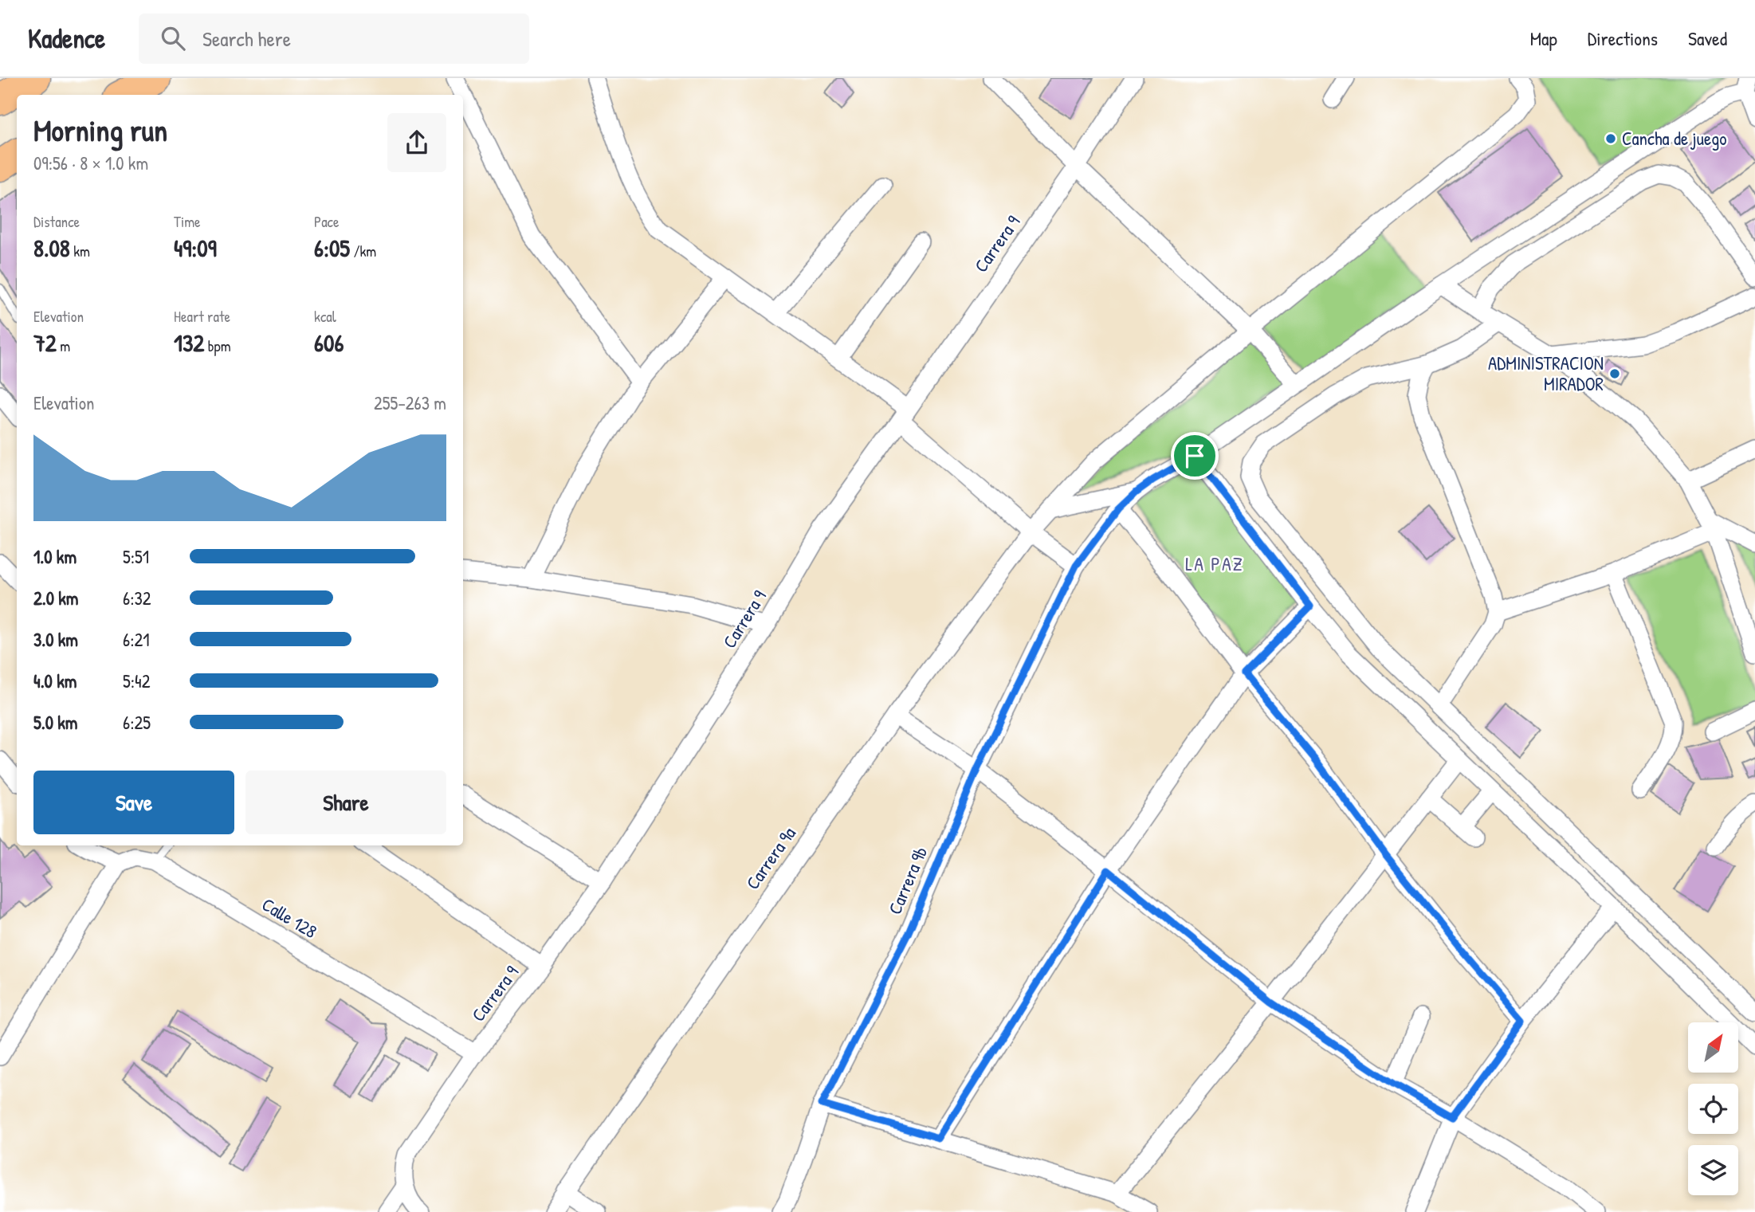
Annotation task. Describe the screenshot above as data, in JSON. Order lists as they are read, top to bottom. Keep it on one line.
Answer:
{"streets":{"street":["Carrera 9","Carrera 9a","Carrera 9b","Calle 128"]},"crossings":[["Carrera 9","Calle 128"]],"districts":["LA PAZ"],"places":["Cancha de juego","ADMINISTRACION MIRADOR"],"north":"top right","page":{"header":"Kadence","search":"Search here","nav":["Map","Directions","Saved"],"heading":["Morning run","09:56 · 8 × 1.0 km"],"stats":[["Distance","8.08 km"],["Time","49:09"],["Pace","6:05 /km"],["Elevation","72 m"],["Heart rate","132 bpm"],["kcal","606"]],"chart":["Elevation","255–263 m"],"list":[{"name":"1.0 km","note":"5:51"},{"name":"2.0 km","note":"6:32"},{"name":"3.0 km","note":"6:21"},{"name":"4.0 km","note":"5:42"},{"name":"5.0 km","note":"6:25"}],"buttons":["Save","Share"]}}
